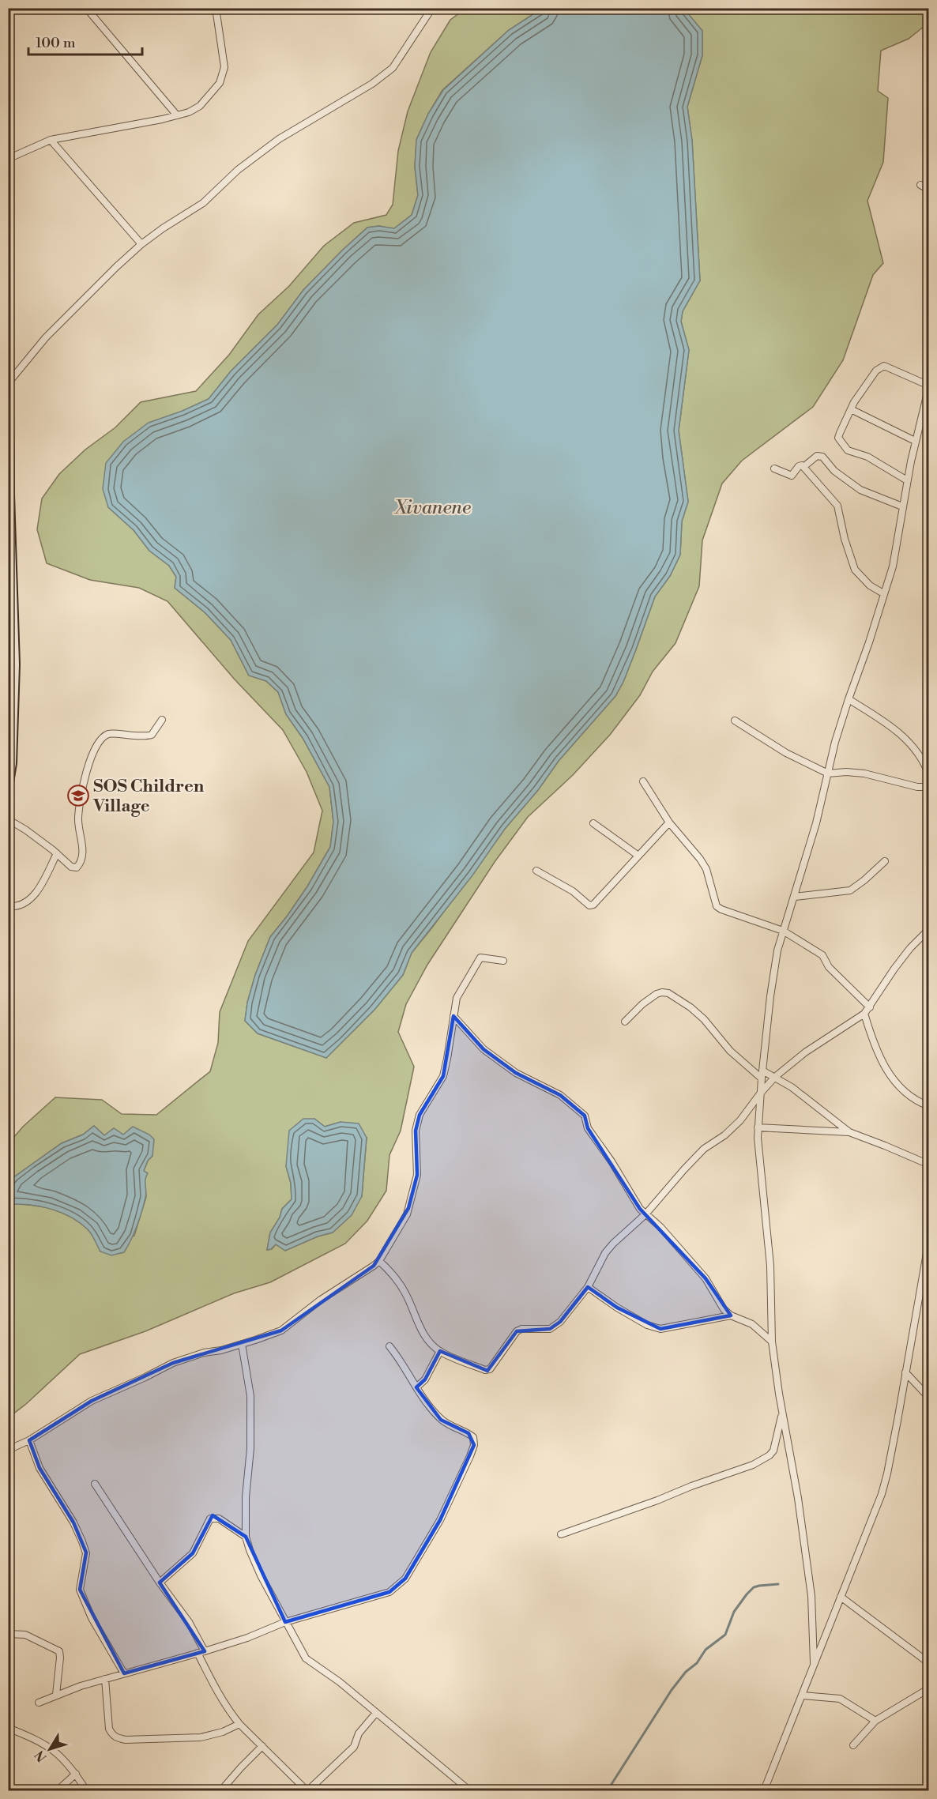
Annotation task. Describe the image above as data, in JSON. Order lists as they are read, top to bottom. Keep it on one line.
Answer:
{"water":["Xivanene"],"places":{"school or university":["SOS Children Village"]},"scale_bar":"100 m","north":"bottom left"}
